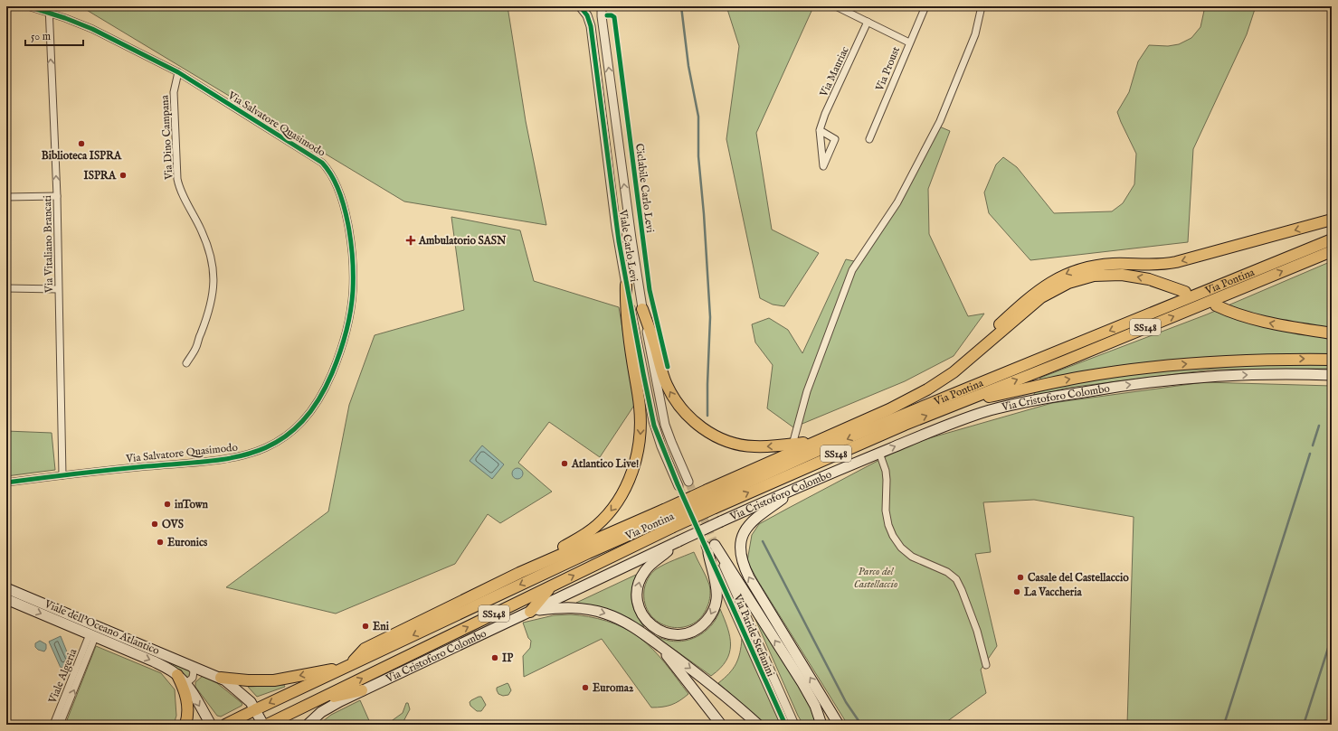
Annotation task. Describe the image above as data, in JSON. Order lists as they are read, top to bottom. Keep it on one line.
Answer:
{"streets":{"main road":["Via Pontina","SS148","Via Cristoforo Colombo","Viale dell'Oceano Atlantico"],"street":["Via Proust","Via Mauriac","Via Salvatore Quasimodo","Via Dino Campana","Via Vitaliano Brancati","Viale Carlo Levi","Via Paride Stefanini","Viale Algeria"],"cycle path":["Ciclabile Carlo Levi"]},"crossings":[["Via Salvatore Quasimodo","Via Dino Campana"],["Via Salvatore Quasimodo","Via Vitaliano Brancati"],["Via Pontina","Via Cristoforo Colombo"],["Via Cristoforo Colombo","Viale dell'Oceano Atlantico"],["Viale dell'Oceano Atlantico","Viale Algeria"]],"one_way":["Via Vitaliano Brancati"],"parks":["Parco del Castellaccio"],"places":{"other":["Biblioteca ISPRA","ISPRA","Atlantico Live!","inTown","OVS","Euronics","Casale del Castellaccio","La Vaccheria","Eni","IP","Euroma2"],"health":["Ambulatorio SASN"]},"scale_bar":"50 m"}
